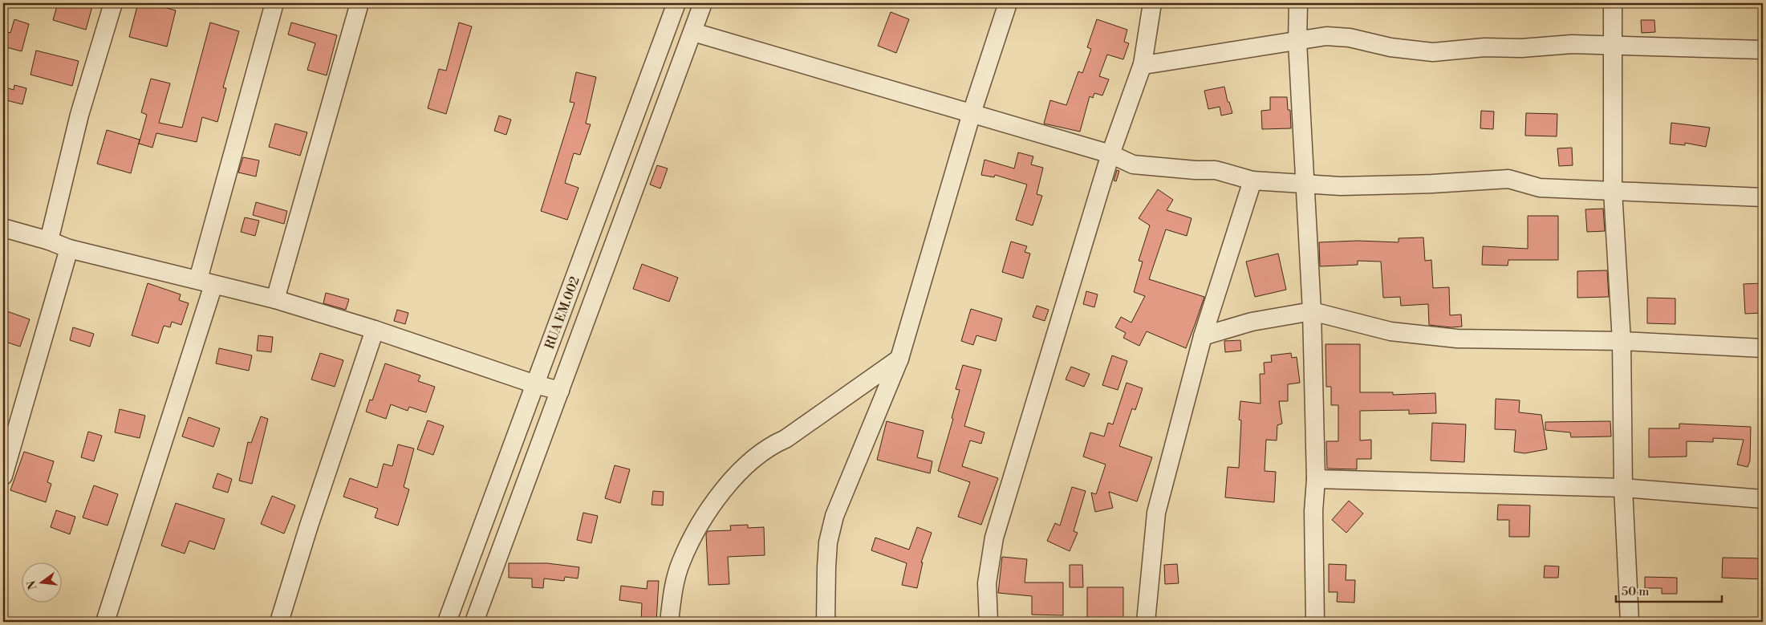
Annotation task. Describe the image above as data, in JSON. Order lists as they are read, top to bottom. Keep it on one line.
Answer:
{"streets":{"street":["RUA EM.002"]},"scale_bar":"50 m","north":"left"}
